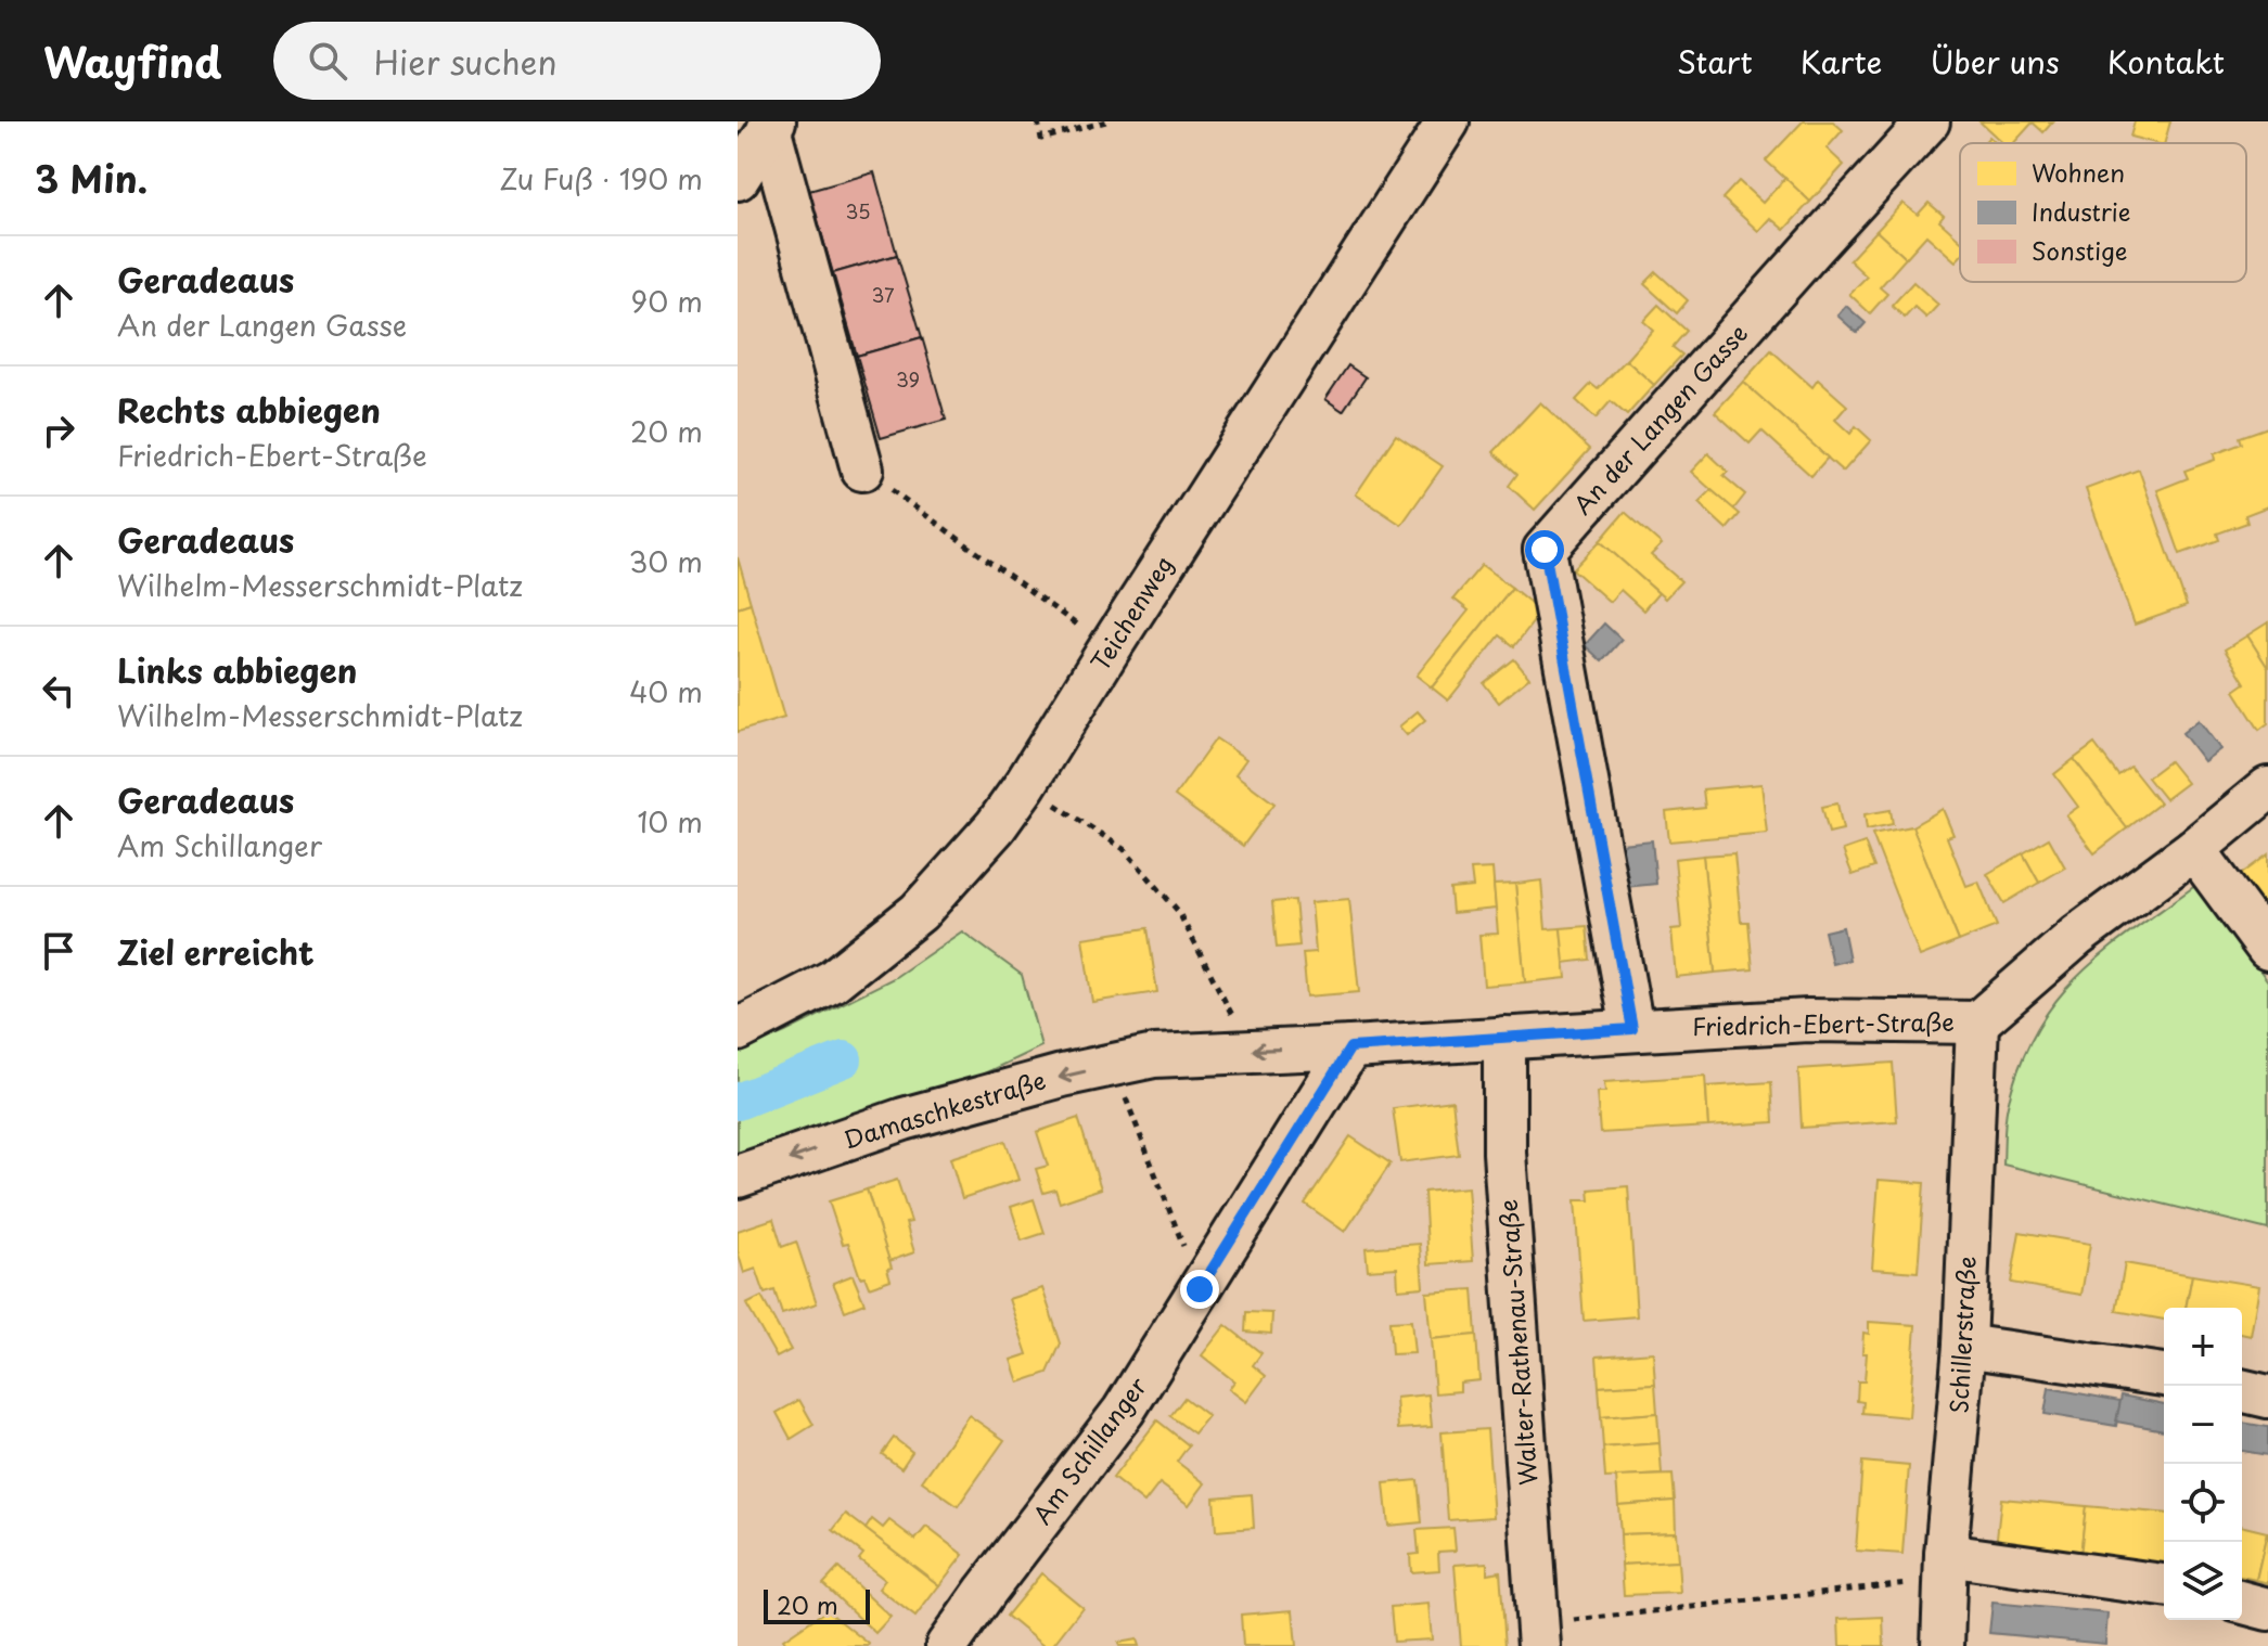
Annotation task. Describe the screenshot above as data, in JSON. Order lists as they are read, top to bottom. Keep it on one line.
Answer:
{"streets":{"street":["An der Langen Gasse","Teichenweg","Friedrich-Ebert-Straße","Damaschkestraße","Schillerstraße","Walter-Rathenau-Straße","Am Schillanger"]},"crossings":[["An der Langen Gasse","Friedrich-Ebert-Straße"],["Friedrich-Ebert-Straße","Damaschkestraße"],["Friedrich-Ebert-Straße","Schillerstraße"],["Friedrich-Ebert-Straße","Walter-Rathenau-Straße"],["Friedrich-Ebert-Straße","Am Schillanger"],["Damaschkestraße","Am Schillanger"]],"one_way":["Damaschkestraße"],"house_numbers":["35","37","39"],"legend":["Wohnen","Industrie","Sonstige"],"scale_bar":"20 m","page":{"header":"Wayfind","search":"Hier suchen","nav":["Start","Karte","Über uns","Kontakt"],"heading":["3 Min.","Zu Fuß · 190 m"],"list":[["Geradeaus","An der Langen Gasse","90 m"],["Rechts abbiegen","Friedrich-Ebert-Straße","20 m"],["Geradeaus","Wilhelm-Messerschmidt-Platz","30 m"],["Links abbiegen","Wilhelm-Messerschmidt-Platz","40 m"],["Geradeaus","Am Schillanger","10 m"],"Ziel erreicht"],"map_buttons":["+","−"],"scale":"20 m"}}
